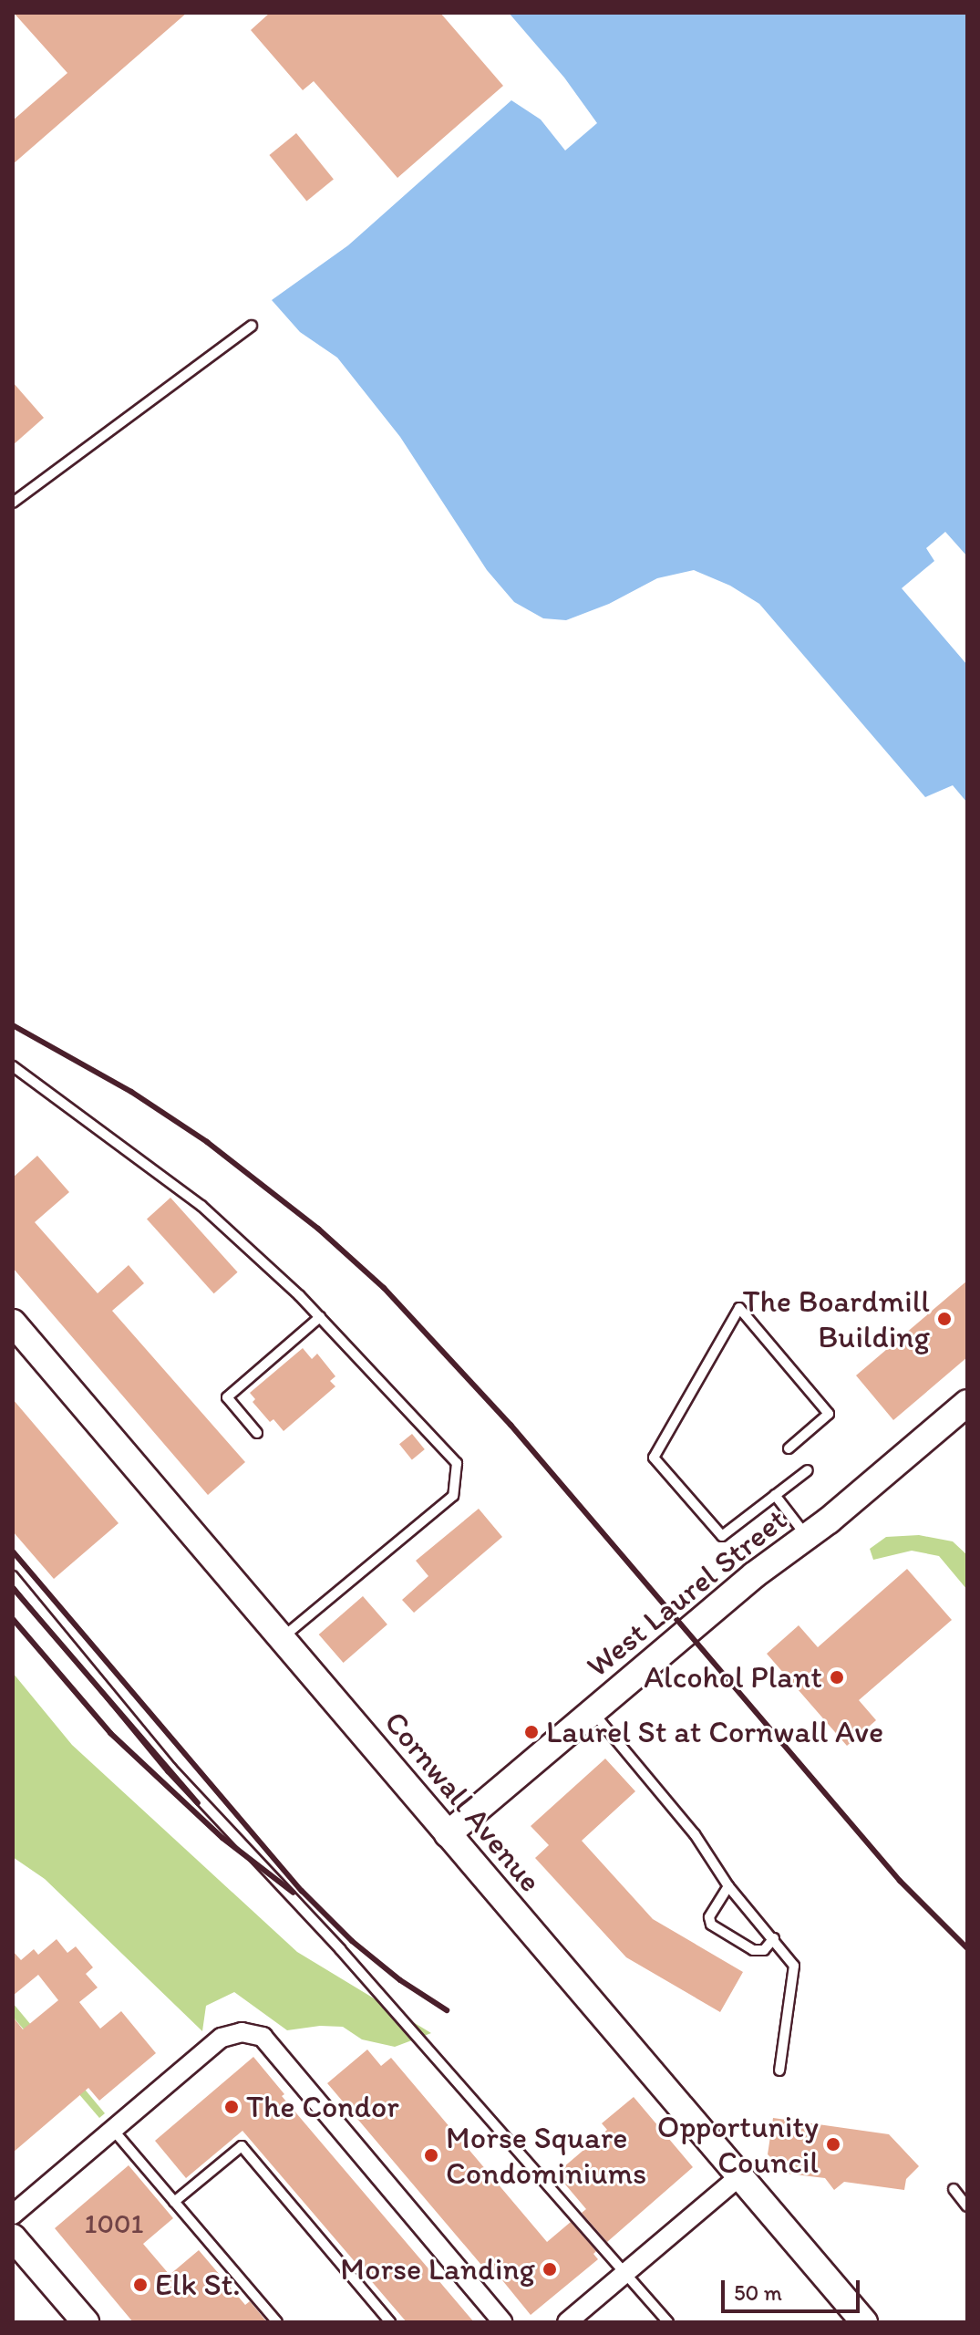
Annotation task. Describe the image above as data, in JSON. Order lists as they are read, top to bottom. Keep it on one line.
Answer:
{"streets":{"street":["West Laurel Street","Cornwall Avenue"]},"crossings":[["West Laurel Street","Cornwall Avenue"]],"places":["The Boardmill Building","Alcohol Plant","Laurel St at Cornwall Ave","The Condor","Opportunity Council","Morse Square Condominiums","Morse Landing","Elk St."],"house_numbers":["1001"],"scale_bar":"50 m"}
